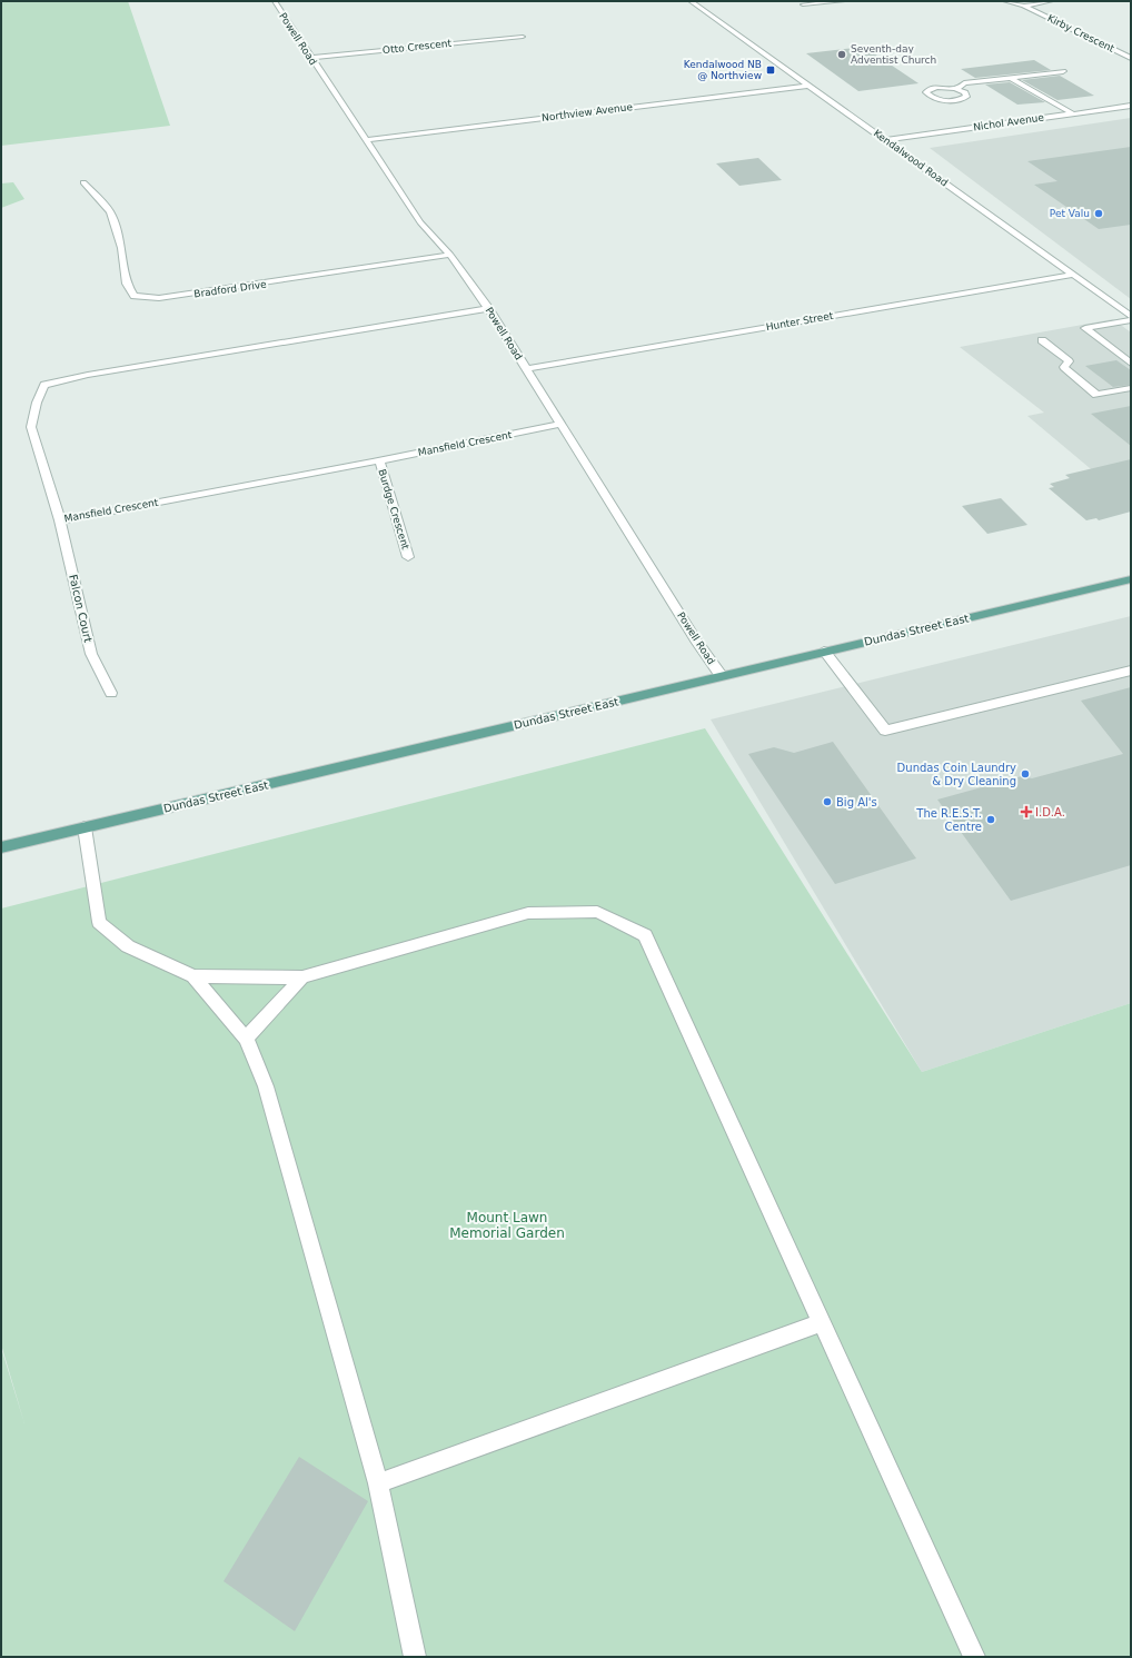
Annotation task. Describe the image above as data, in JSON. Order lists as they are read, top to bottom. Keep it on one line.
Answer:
{"streets":{"main road":["Dundas Street East"],"street":["Kirby Crescent","Powell Road","Otto Crescent","Northview Avenue","Nichol Avenue","Kendalwood Road","Bradford Drive","Hunter Street","Mansfield Crescent","Burdge Crescent","Falcon Court"]},"crossings":[["Powell Road","Otto Crescent"],["Powell Road","Northview Avenue"],["Powell Road","Bradford Drive"],["Powell Road","Hunter Street"],["Powell Road","Mansfield Crescent"],["Powell Road","Dundas Street East"],["Northview Avenue","Kendalwood Road"],["Nichol Avenue","Kendalwood Road"],["Kendalwood Road","Hunter Street"],["Mansfield Crescent","Burdge Crescent"],["Mansfield Crescent","Falcon Court"]],"parks":["Mount Lawn Memorial Garden"],"places":{"other":["Seventh-day Adventist Church","Pet Valu","Dundas Coin Laundry & Dry Cleaning","Big Al's","The R.E.S.T. Centre"],"transit":["Kendalwood NB @ Northview"],"health":["I.D.A."]}}
